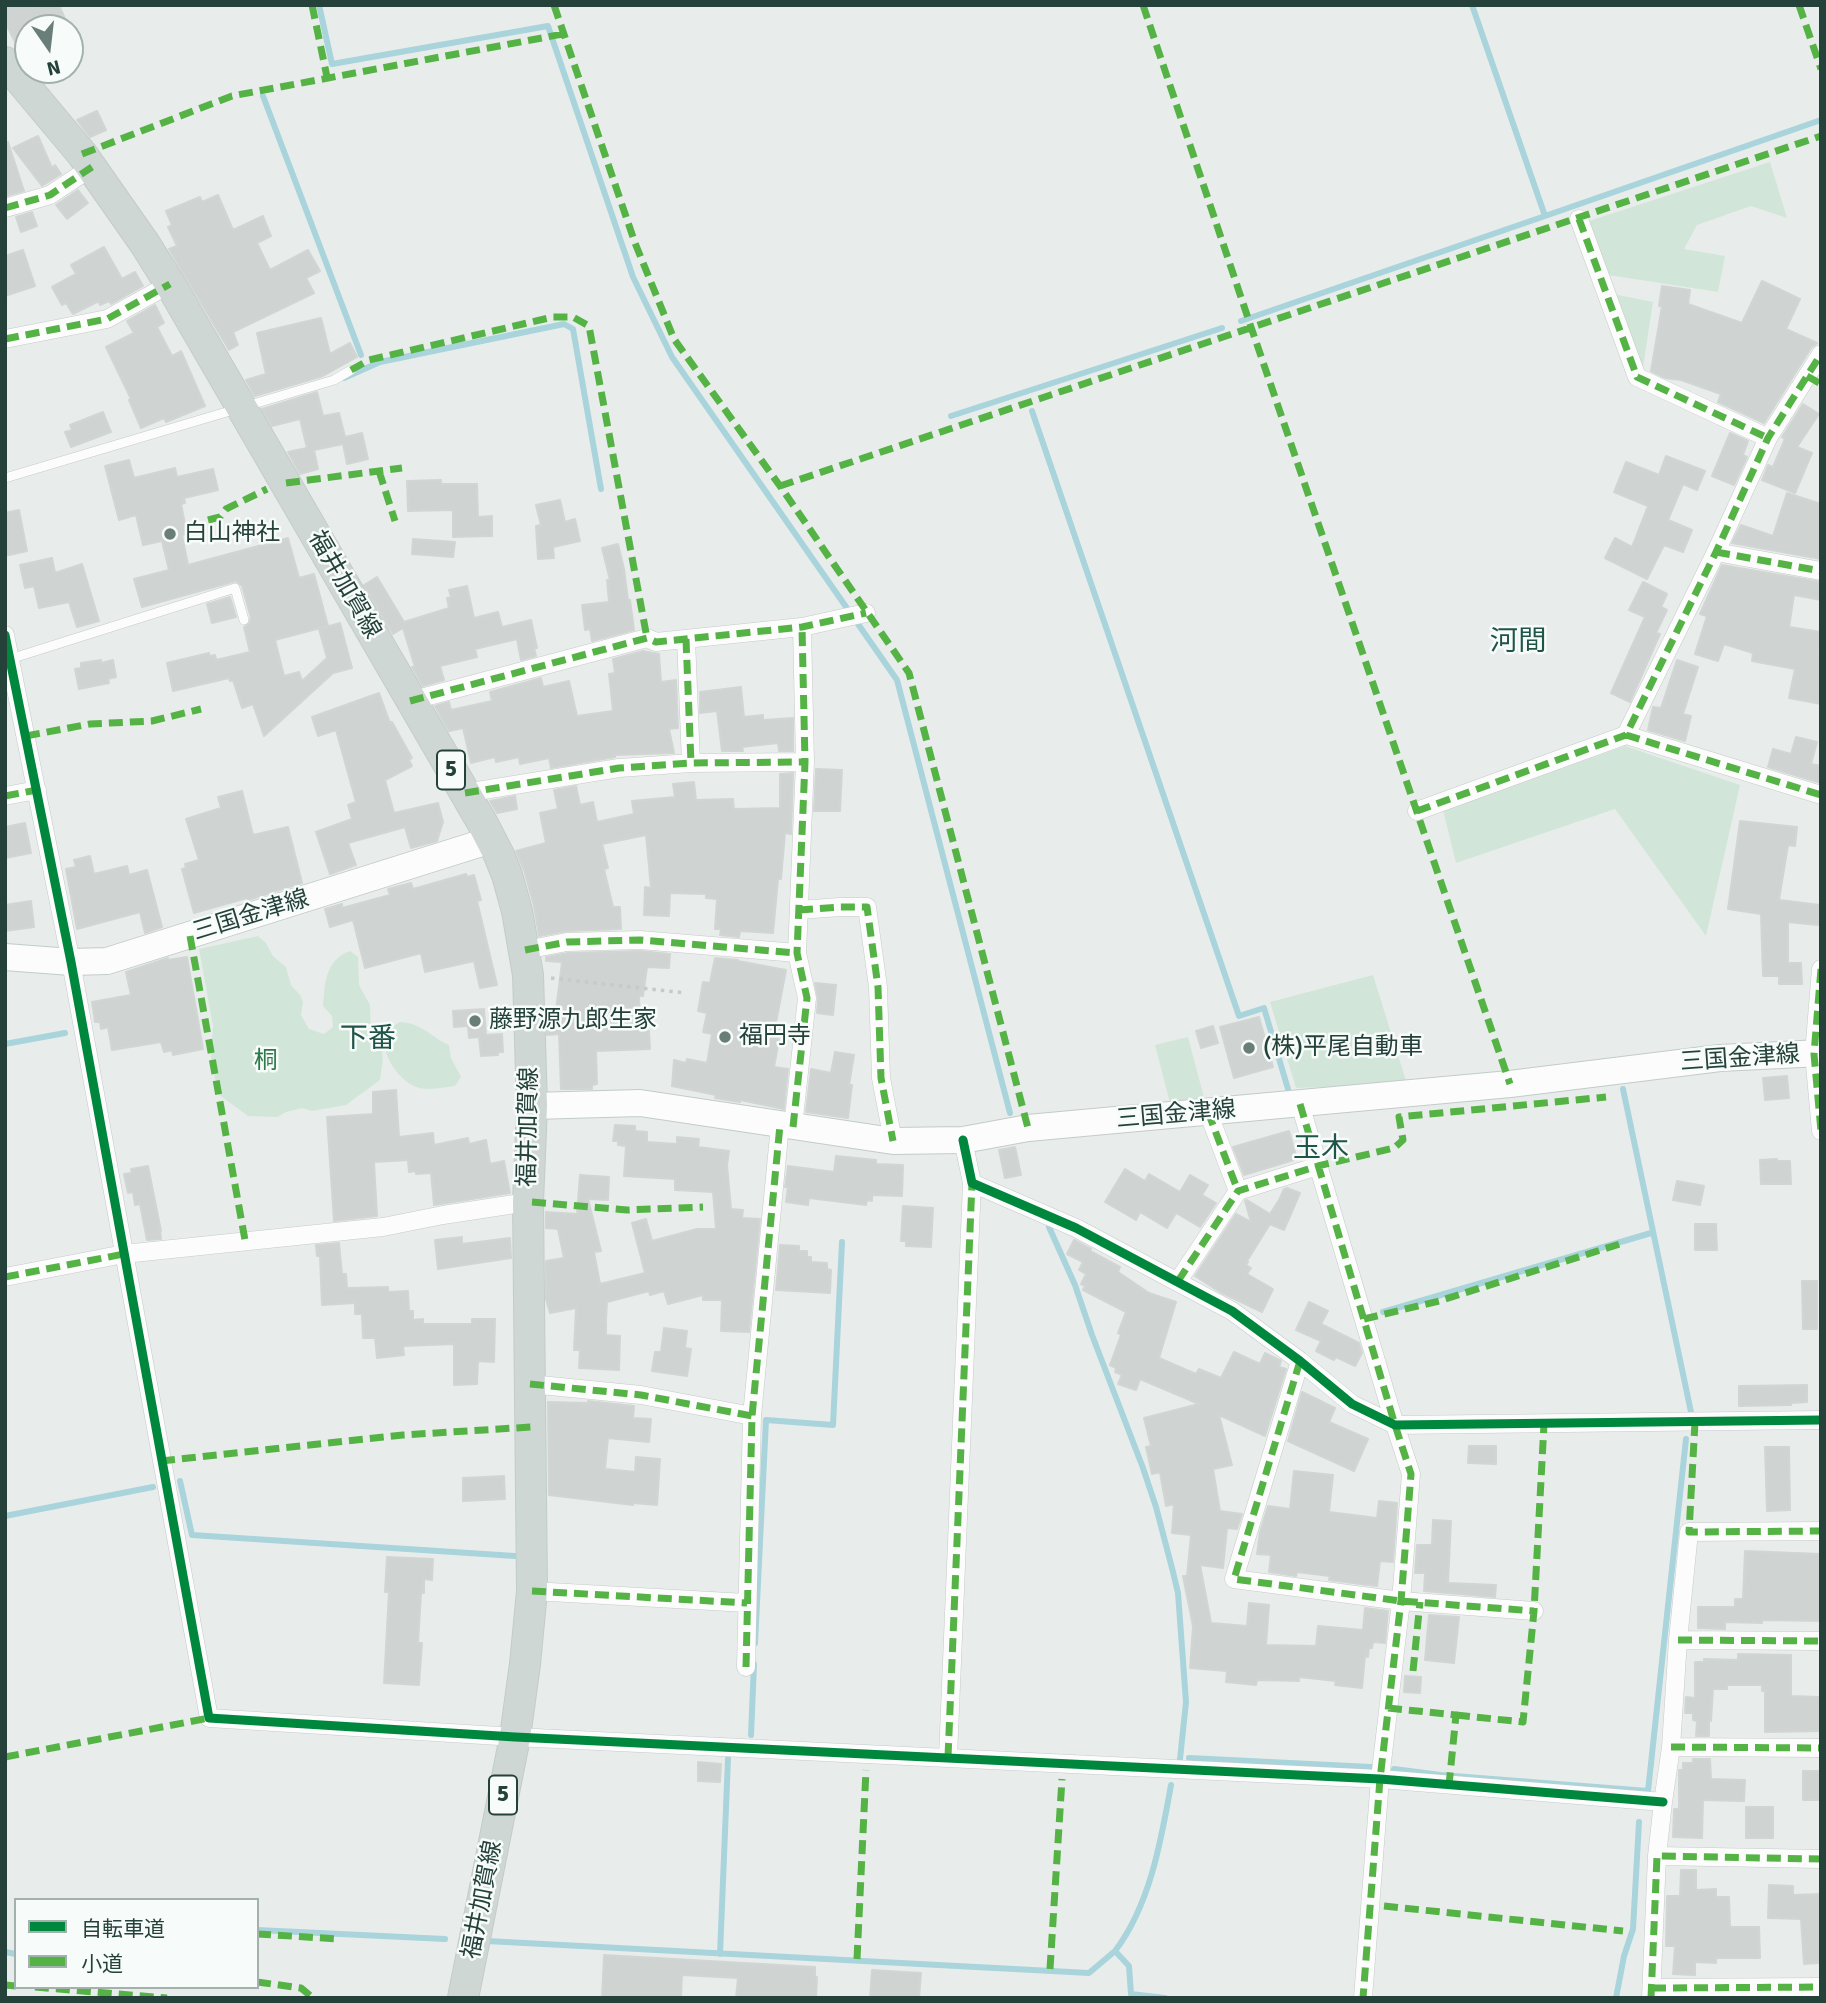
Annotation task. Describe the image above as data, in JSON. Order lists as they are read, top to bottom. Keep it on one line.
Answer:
{"streets":{"main road":["福井加賀線","5","三国金津線"]},"crossings":[["福井加賀線","三国金津線"]],"districts":["河間","下番","玉木"],"parks":["桐"],"places":["白山神社","藤野源九郎生家","福円寺","(株)平尾自動車"],"legend":["自転車道","小道"],"north":"bottom"}
